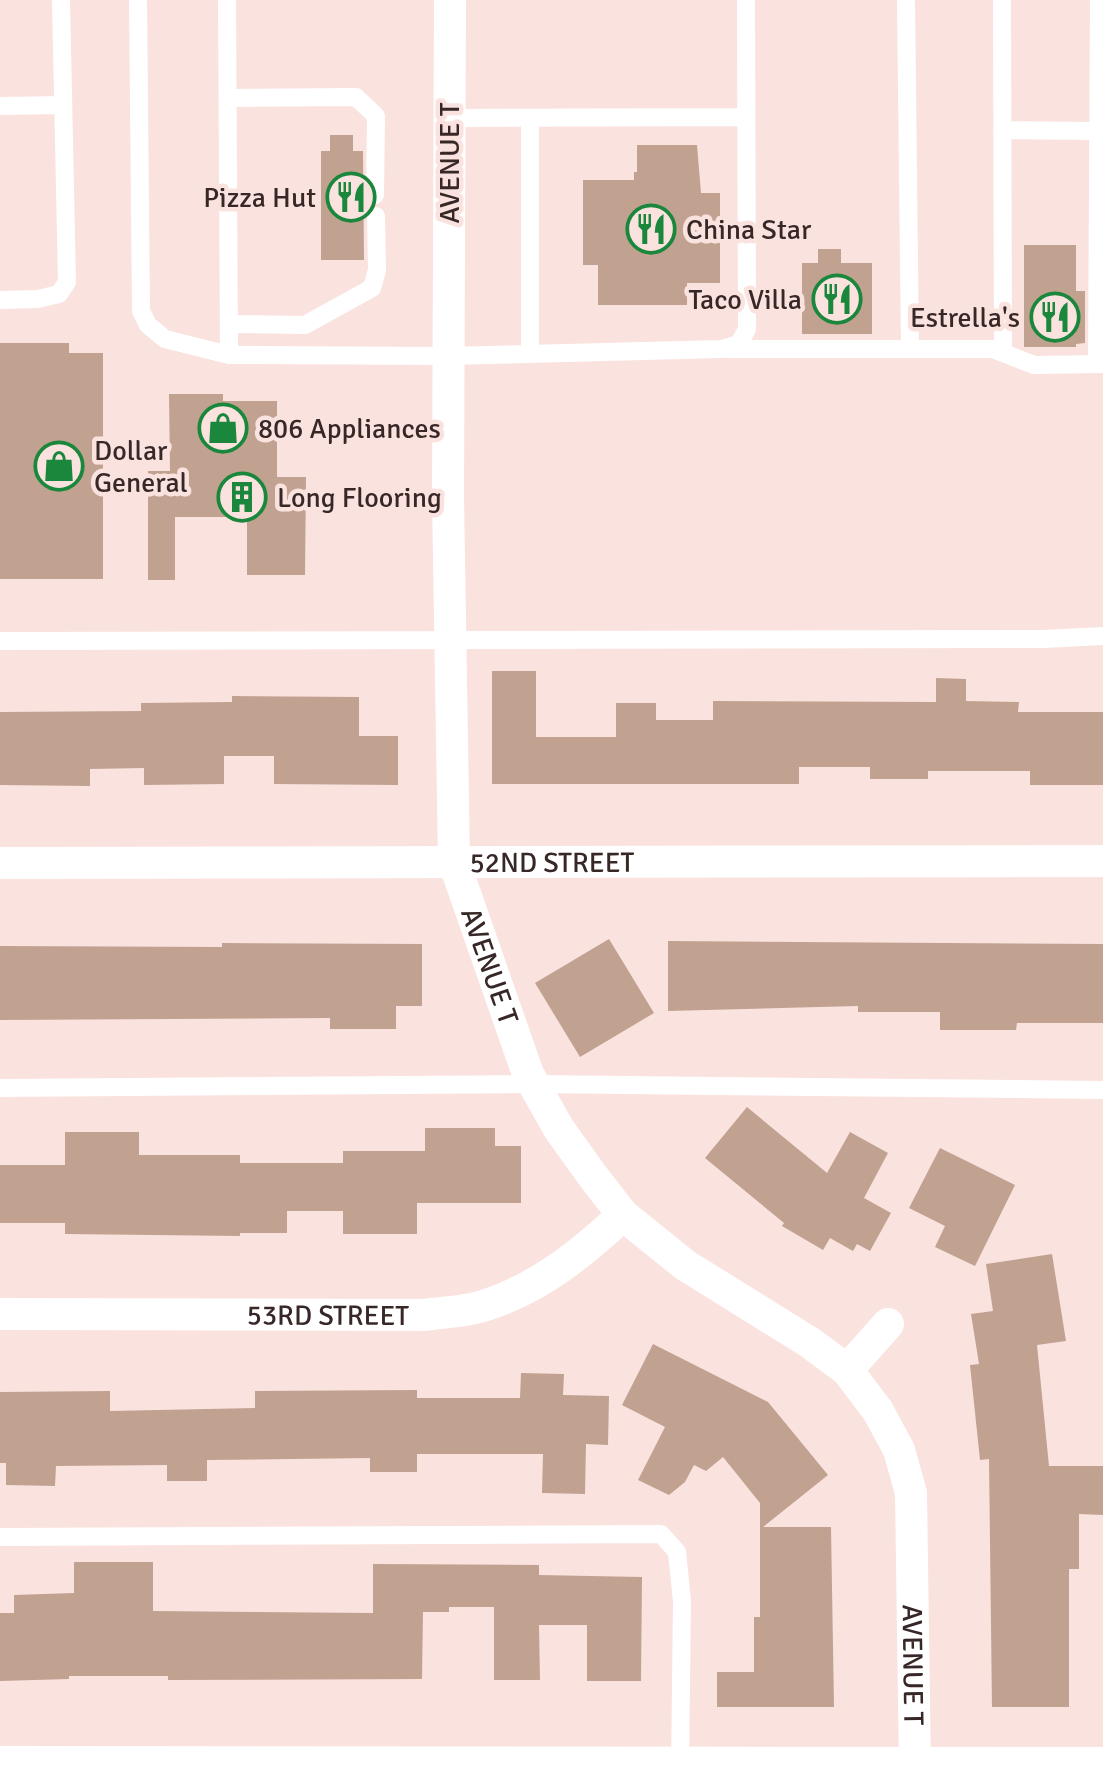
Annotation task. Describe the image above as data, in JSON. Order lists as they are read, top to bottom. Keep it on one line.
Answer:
{"streets":{"street":["AVENUE T","52ND STREET","53RD STREET"]},"crossings":[["AVENUE T","52ND STREET"],["AVENUE T","53RD STREET"]],"places":{"restaurant":["Pizza Hut","China Star","Taco Villa","Estrella's"],"shop":["806 Appliances","Dollar General"],"building":["Long Flooring"]}}
